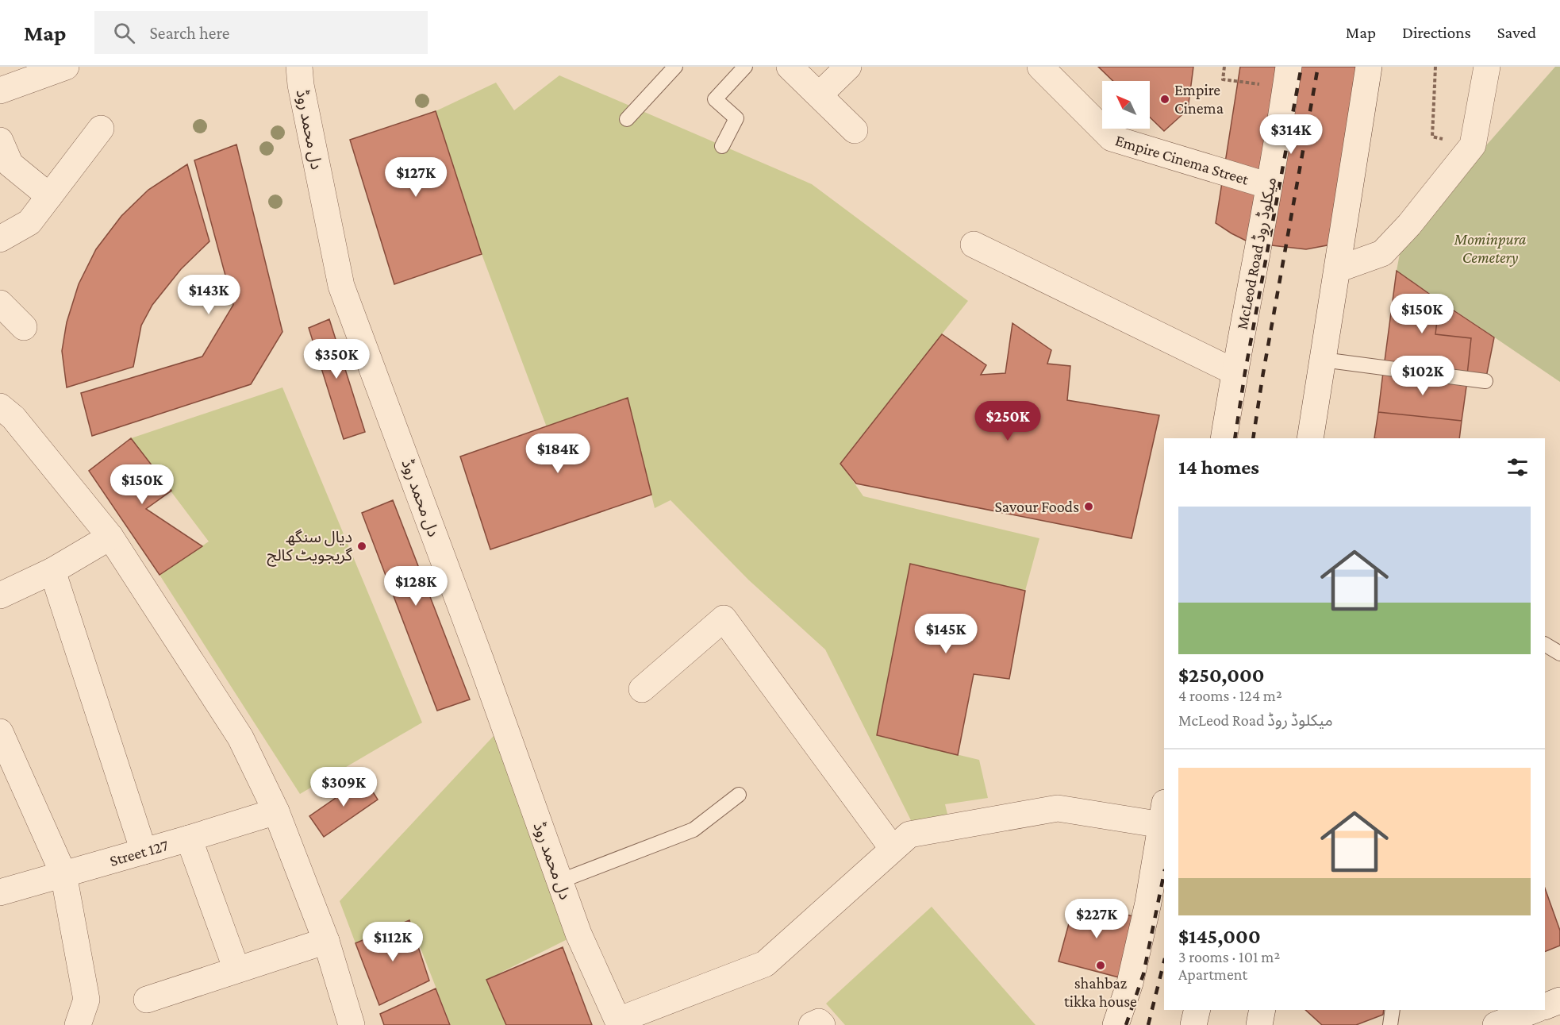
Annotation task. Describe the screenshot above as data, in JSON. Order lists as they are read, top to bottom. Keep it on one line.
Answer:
{"streets":{"street":["دل محمد روڈ","Empire Cinema Street","McLeod Road میکلوڈ روڈ","Street 127"]},"crossings":[["Empire Cinema Street","McLeod Road میکلوڈ روڈ"]],"parks":["Mominpura Cemetery"],"places":["Empire Cinema","Savour Foods","دیال سنگھ گریجویٹ کالج","shahbaz tikka house"],"north":"top left","page":{"header":"Map","search":"Search here","nav":["Map","Directions","Saved"],"price":["$314K","$127K","$143K","$150K","$350K","$102K","$250K","$184K","$150K","$128K","$145K","$309K","$227K","$112K"],"heading":"14 homes","list":[{"name":"$250,000","note":"4 rooms · 124 m² · McLeod Road میکلوڈ روڈ"},{"name":"$145,000","note":"3 rooms · 101 m² · Apartment"}]}}
